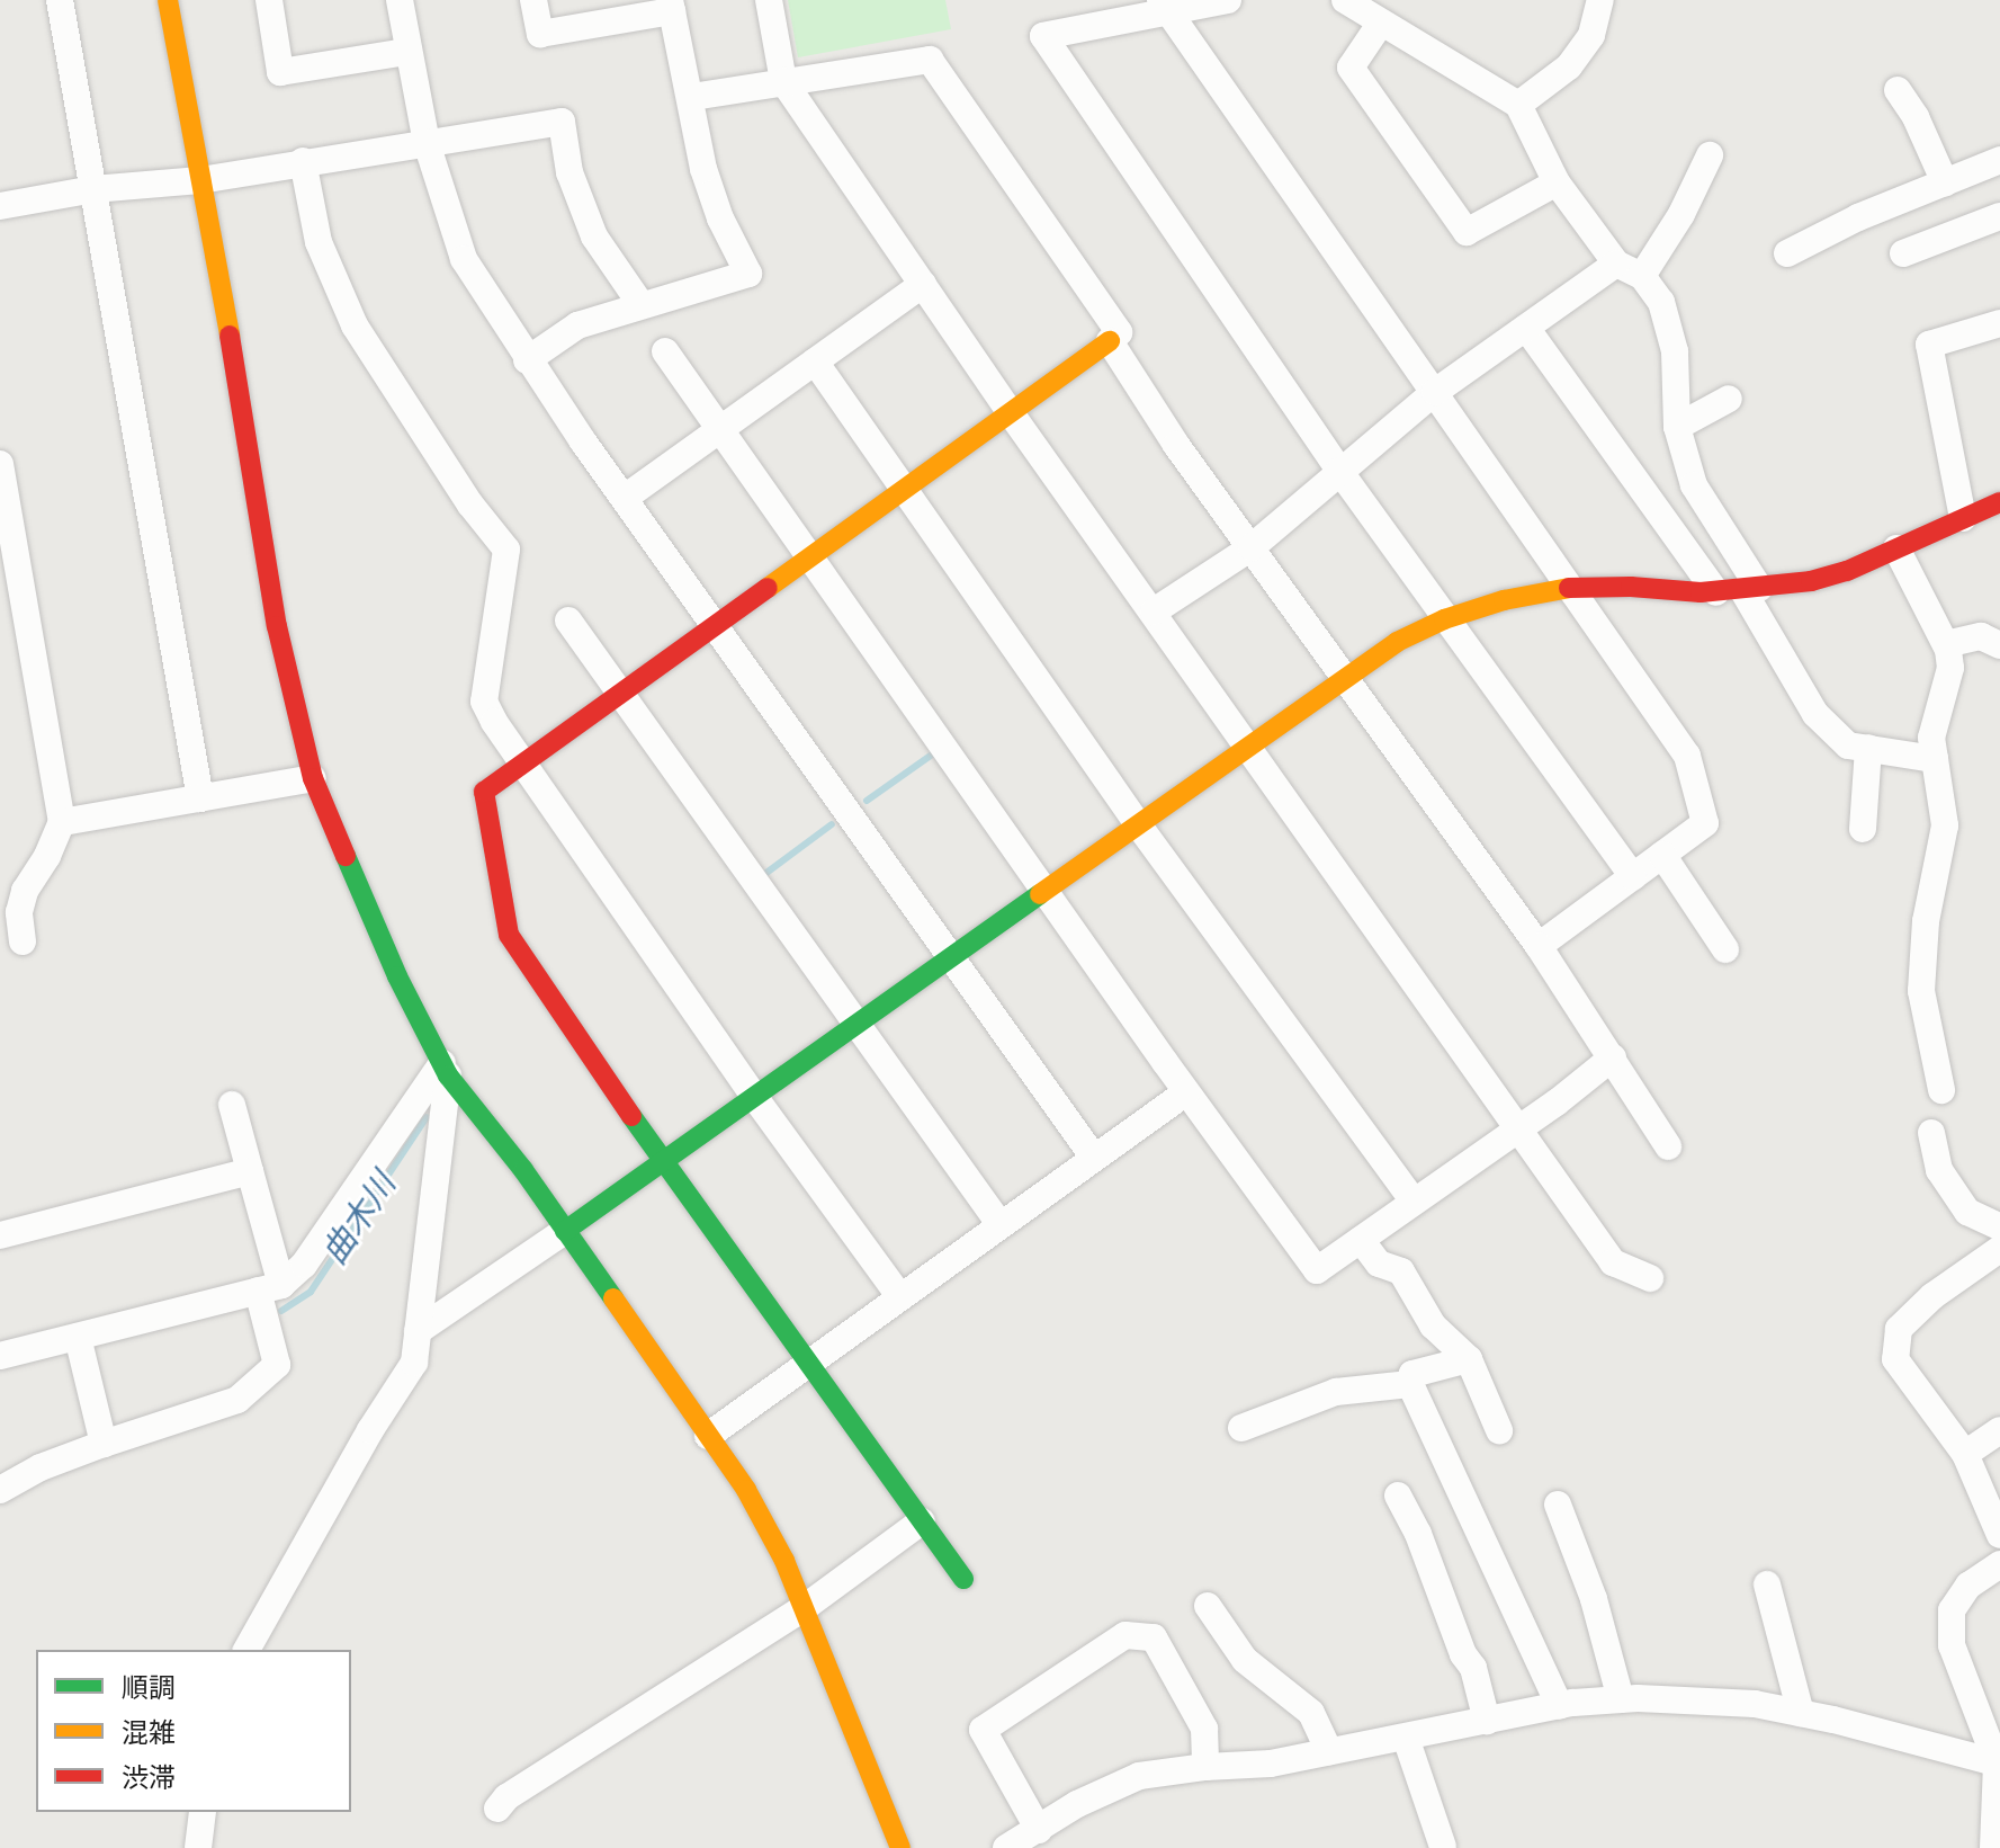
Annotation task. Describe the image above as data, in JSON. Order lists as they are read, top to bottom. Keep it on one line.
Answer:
{"water":["曲木川"],"legend":["順調","混雑","渋滞"]}
